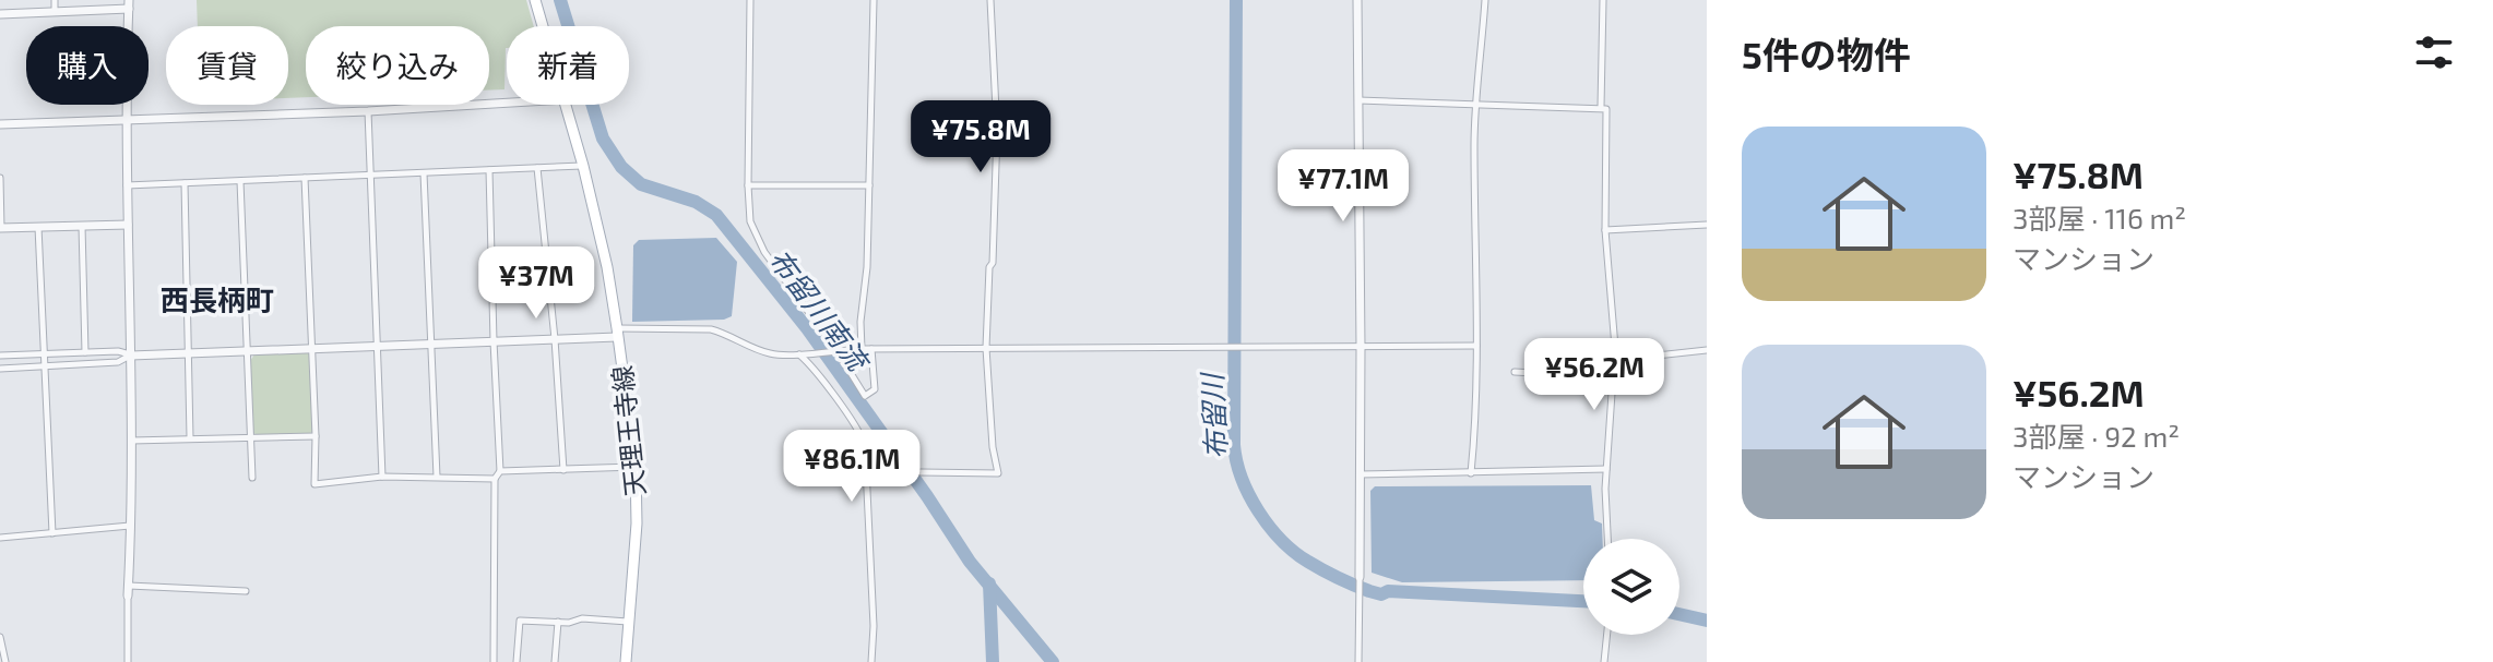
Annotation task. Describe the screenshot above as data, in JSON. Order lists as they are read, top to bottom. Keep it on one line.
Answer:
{"streets":{"main road":["天理王寺線"]},"districts":["西長柄町"],"water":["布留川南流","布留川"],"page":{"heading":"5件の物件","chip":["購入","賃貸","絞り込み","新着"],"price":["¥75.8M","¥77.1M","¥37M","¥56.2M","¥86.1M"],"list":[{"name":"¥75.8M","note":"3部屋 · 116 m² · マンション"},{"name":"¥56.2M","note":"3部屋 · 92 m² · マンション"}]}}
